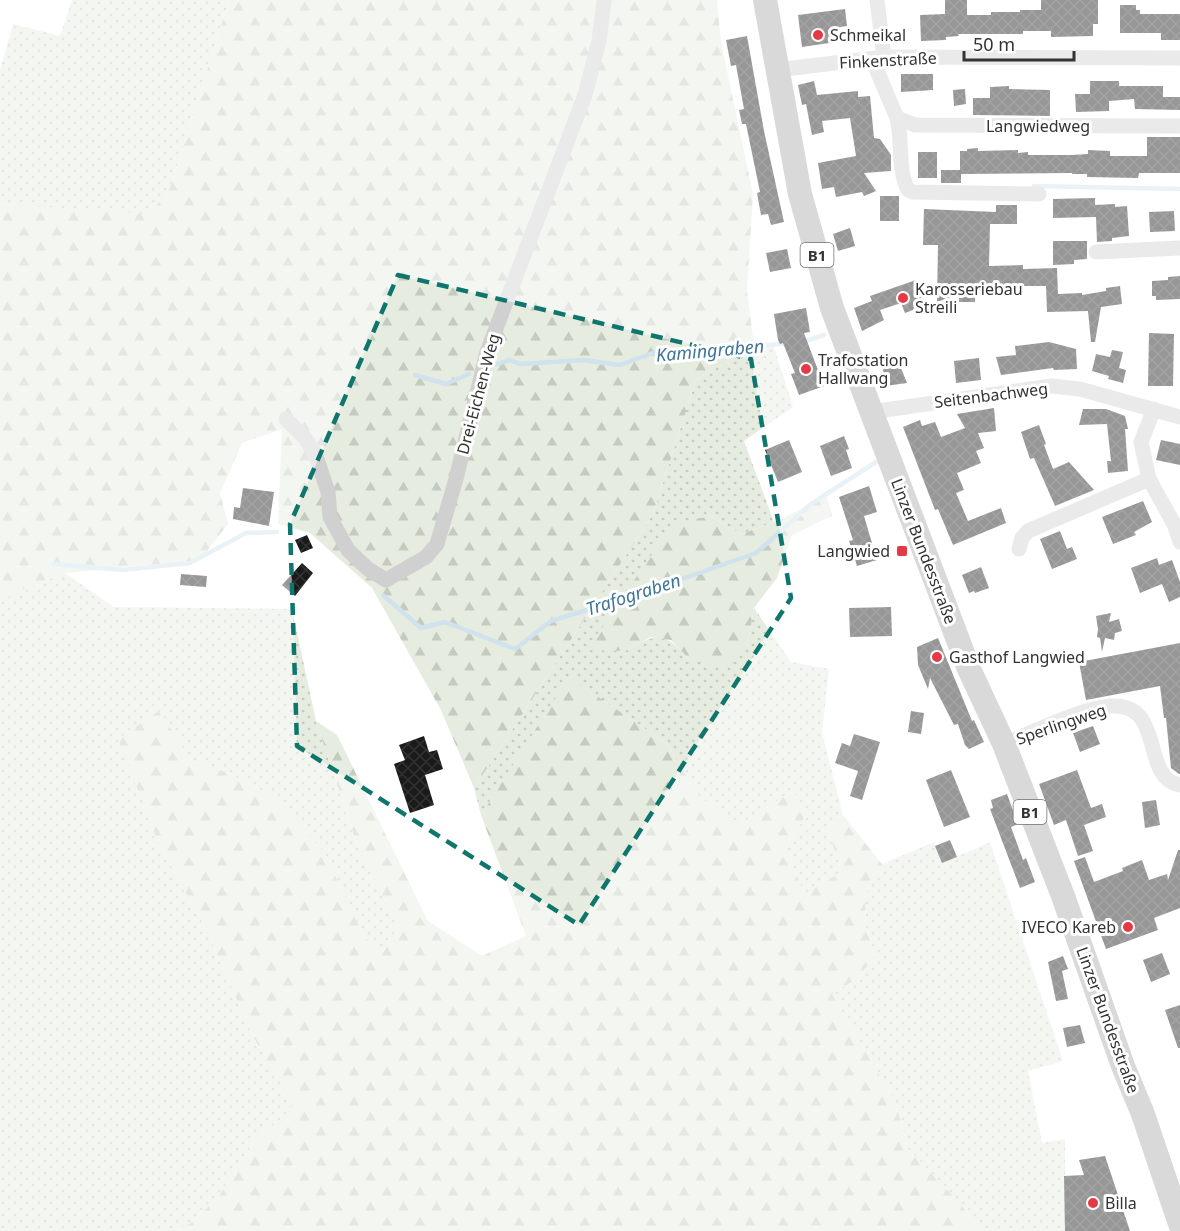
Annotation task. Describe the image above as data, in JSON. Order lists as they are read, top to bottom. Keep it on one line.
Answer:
{"streets":{"main road":["B1","Linzer Bundesstraße"],"street":["Finkenstraße","Langwiedweg","Drei-Eichen-Weg","Seitenbachweg","Sperlingweg"]},"crossings":[["Finkenstraße","Linzer Bundesstraße"],["Seitenbachweg","Linzer Bundesstraße"],["Linzer Bundesstraße","Sperlingweg"]],"water":["Kamingraben","Trafograben"],"places":{"other":["Schmeikal","Karosseriebau Streili","Trafostation Hallwang","Gasthof Langwied","IVECO Kareb","Billa"],"transit":["Langwied"]},"scale_bar":"50 m"}
